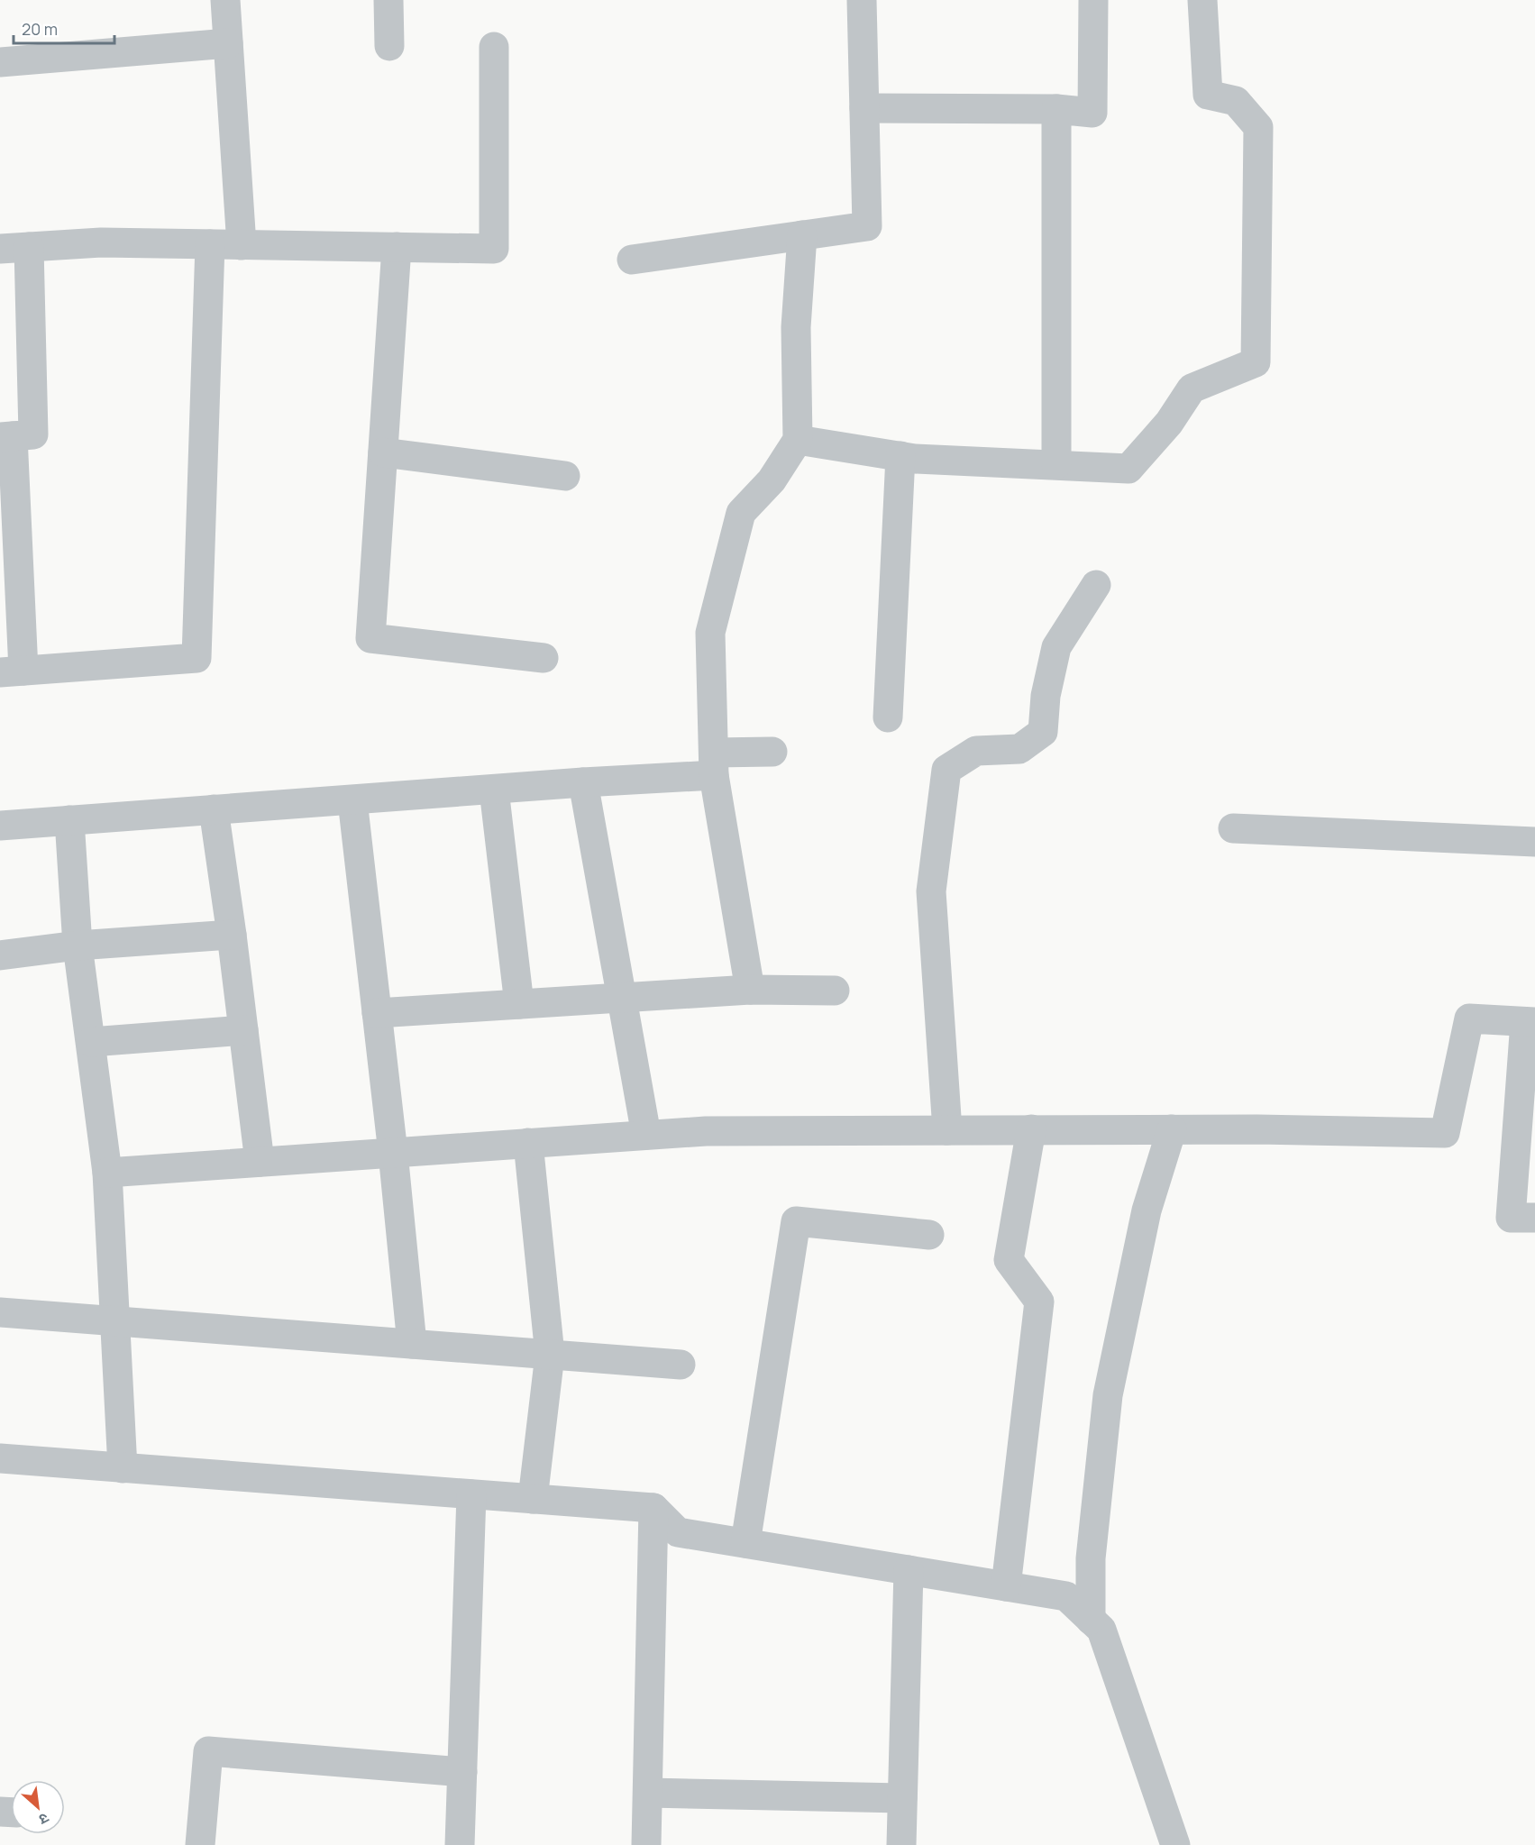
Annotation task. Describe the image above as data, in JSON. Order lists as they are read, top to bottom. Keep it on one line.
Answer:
{"scale_bar":"20 m","north":"bottom right"}
